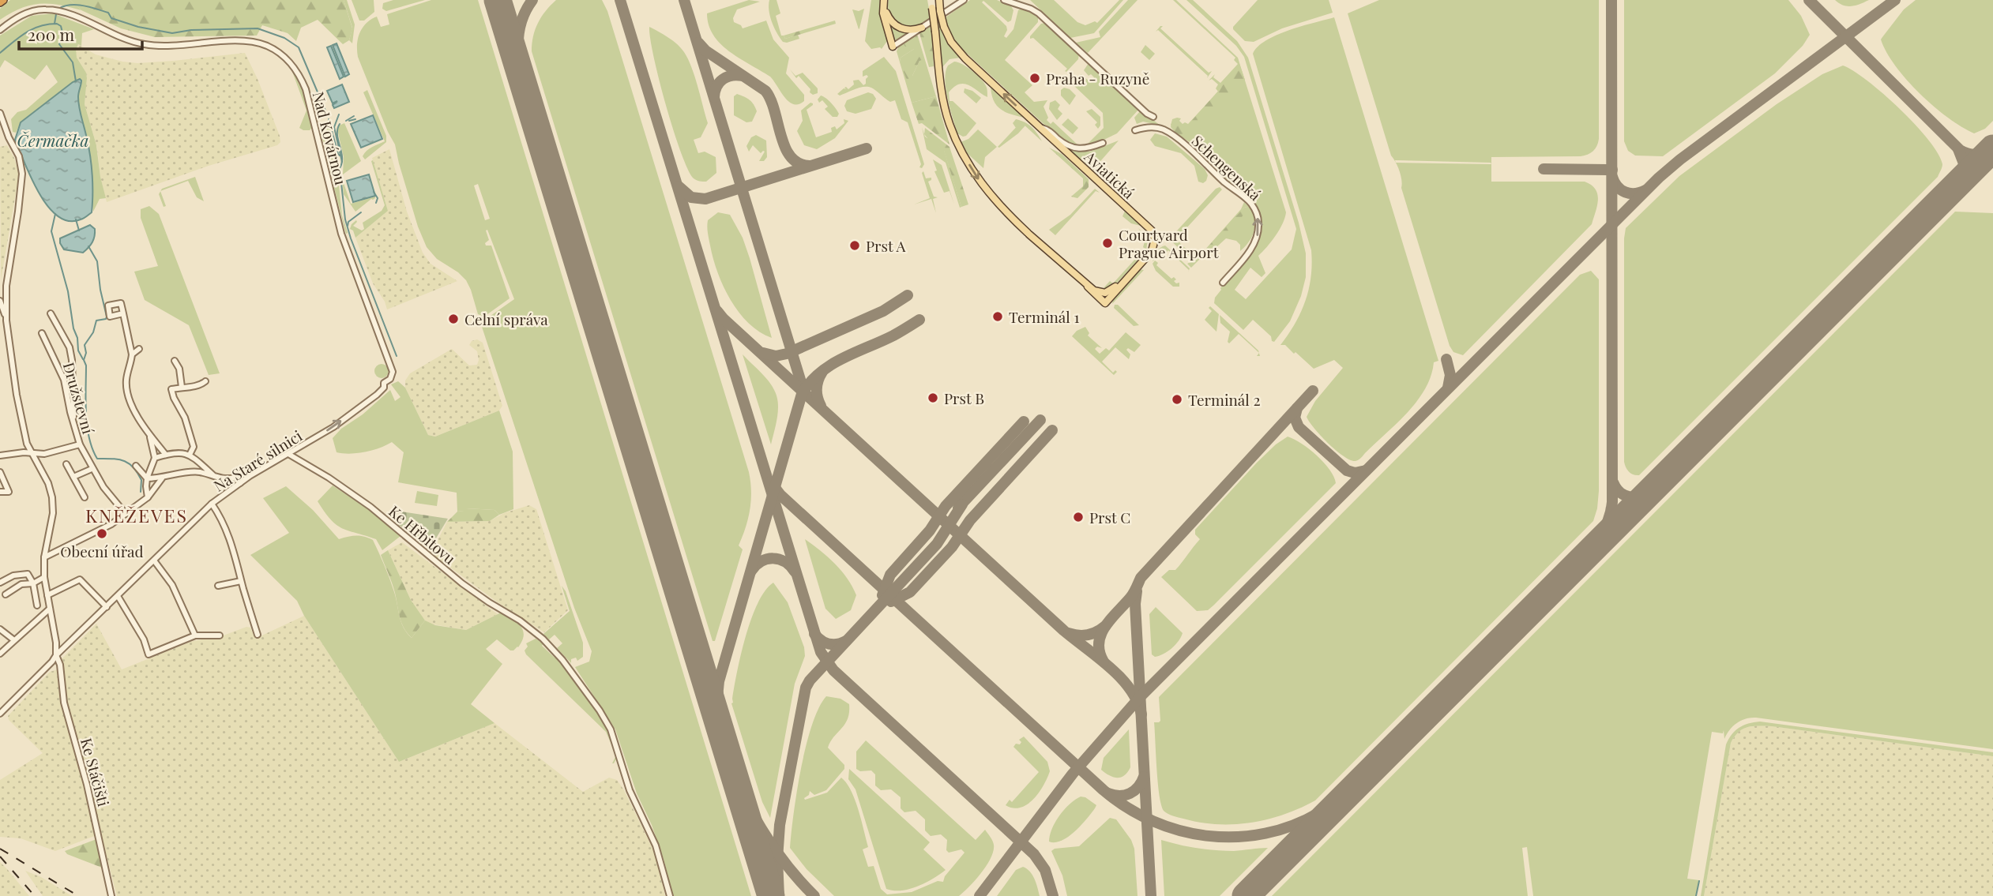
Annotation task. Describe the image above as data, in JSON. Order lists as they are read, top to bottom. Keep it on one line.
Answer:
{"streets":{"main road":["Aviatická"],"street":["Nad Kovárnou","Schengenská","Družstevní","Na Staré silnici","Ke Hřbitovu","Ke Stáčišti"]},"crossings":[["Nad Kovárnou","Na Staré silnici"],["Na Staré silnici","Ke Hřbitovu"],["Na Staré silnici","Ke Stáčišti"]],"districts":["KNĚŽEVES"],"water":["Čermačka"],"places":["Praha - Ruzyně","Courtyard Prague Airport","Prst A","Terminál 1","Celní správa","Prst B","Terminál 2","Prst C","Obecní úřad"],"scale_bar":"200 m"}
